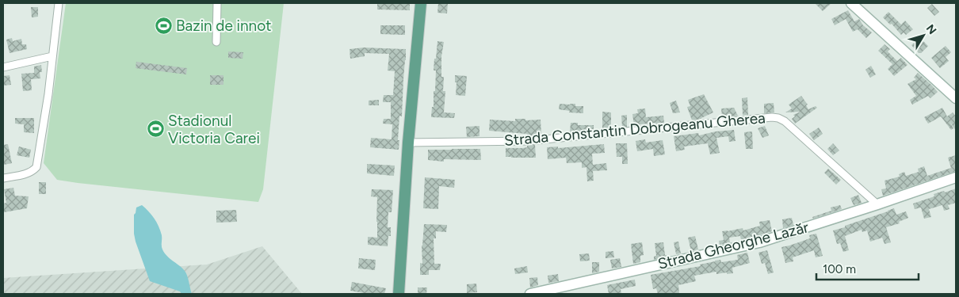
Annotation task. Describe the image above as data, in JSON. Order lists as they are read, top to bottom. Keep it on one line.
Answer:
{"streets":{"main road":["Strada Gheorghe Lazăr"],"street":["Strada Constantin Dobrogeanu Gherea"]},"crossings":[["Strada Constantin Dobrogeanu Gherea","Strada Gheorghe Lazăr"]],"places":{"sports":["Bazin de innot","Stadionul Victoria Carei"]},"scale_bar":"100 m","north":"top right"}
